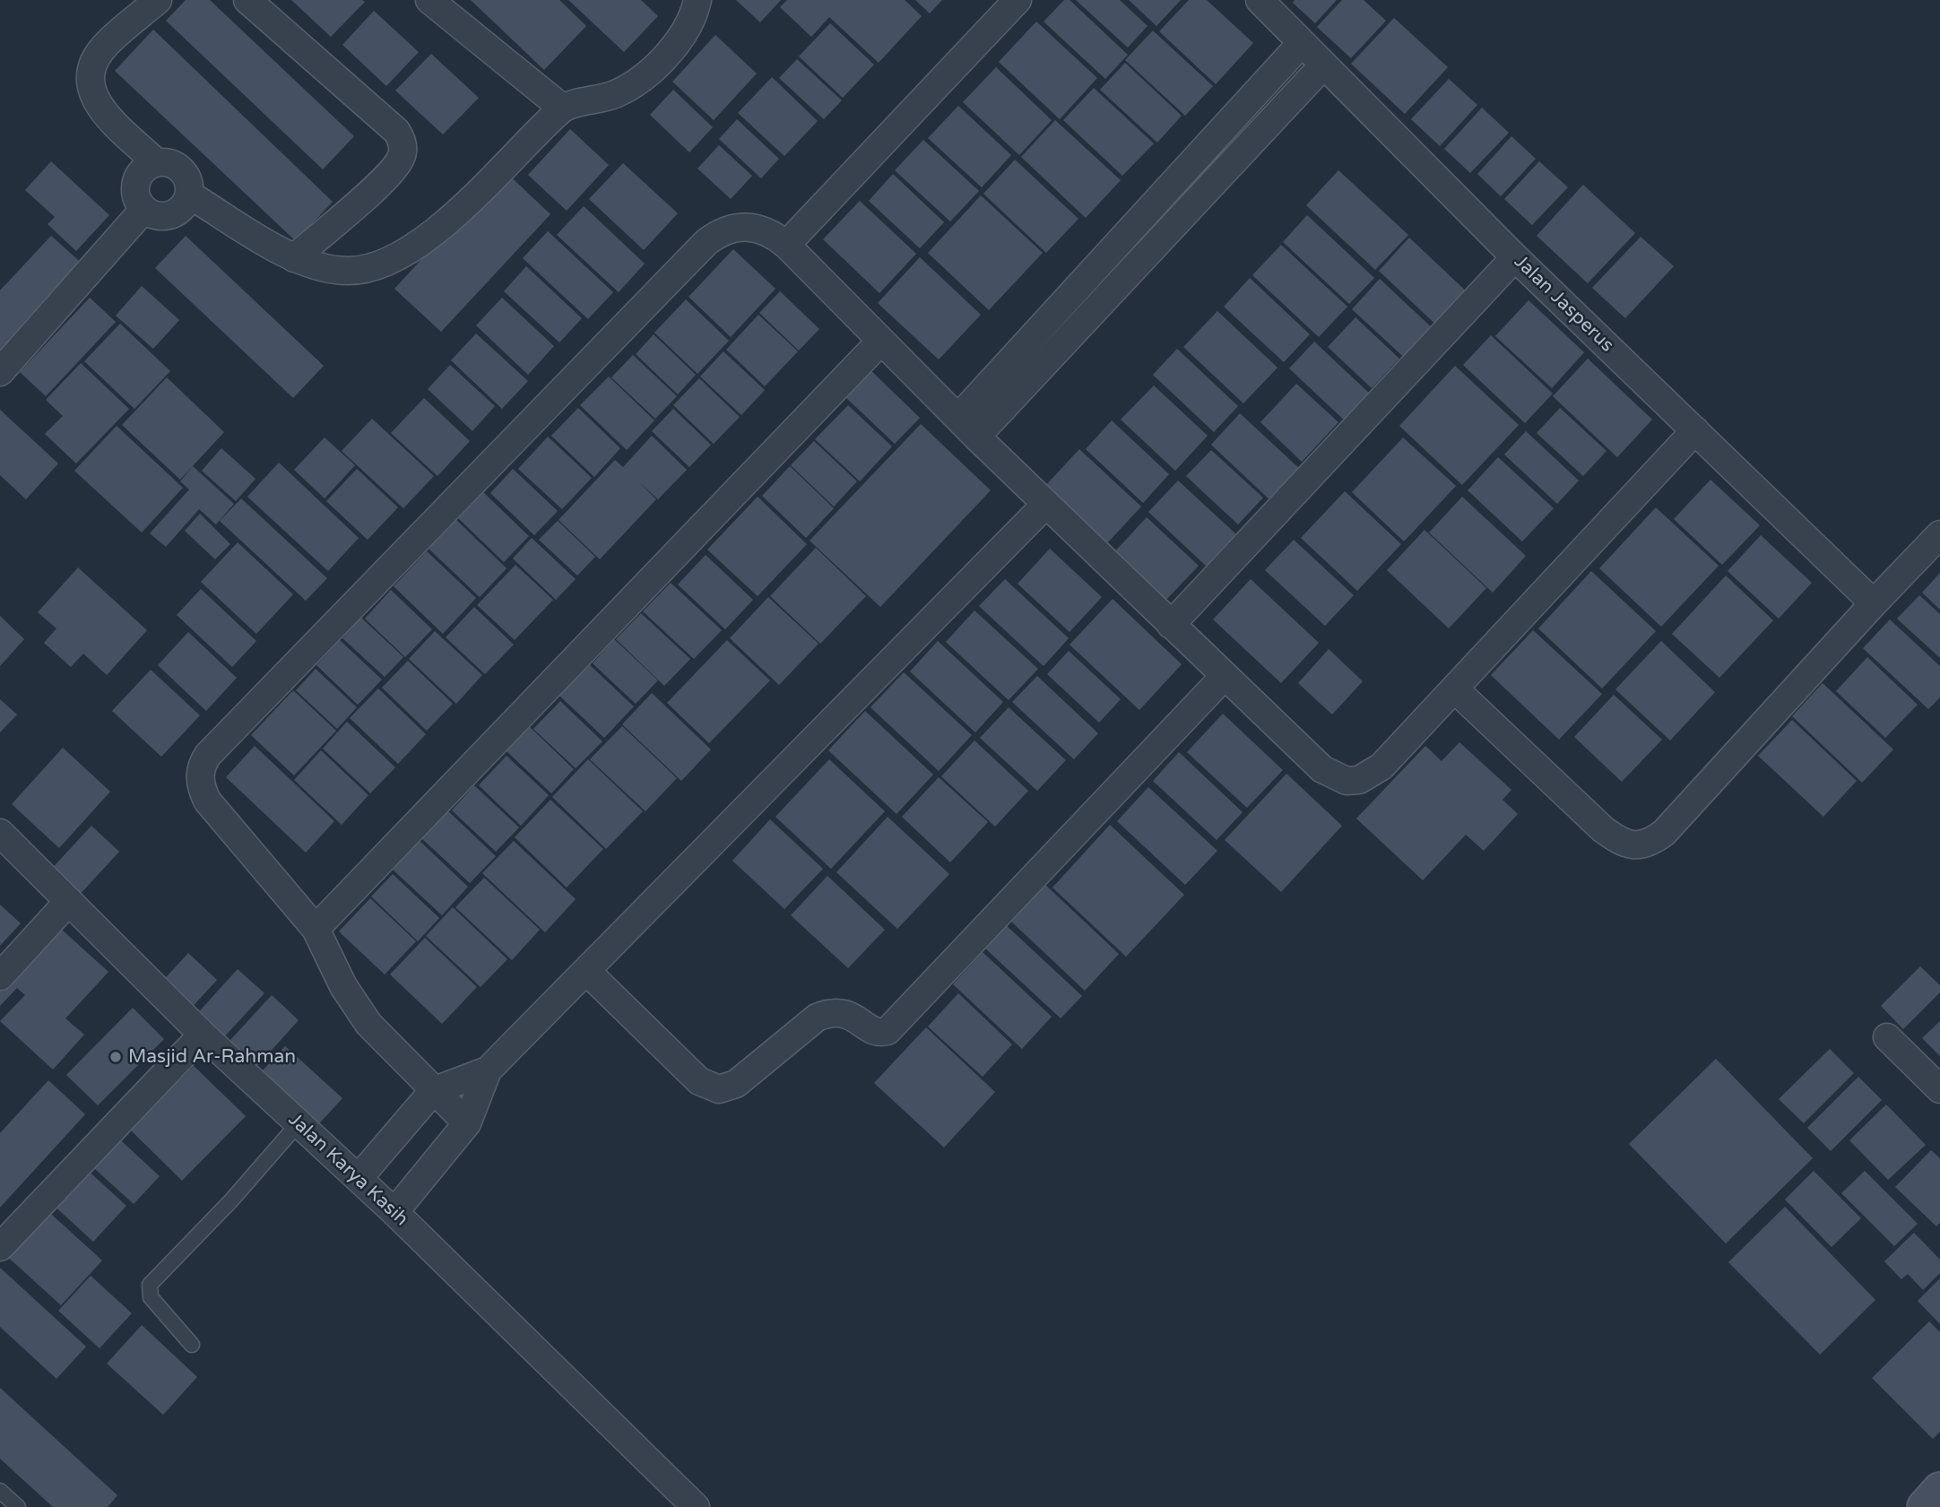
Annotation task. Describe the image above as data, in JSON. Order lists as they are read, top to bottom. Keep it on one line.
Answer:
{"streets":{"street":["Jalan Jasperus","Jalan Karya Kasih"]},"places":["Masjid Ar-Rahman"]}
